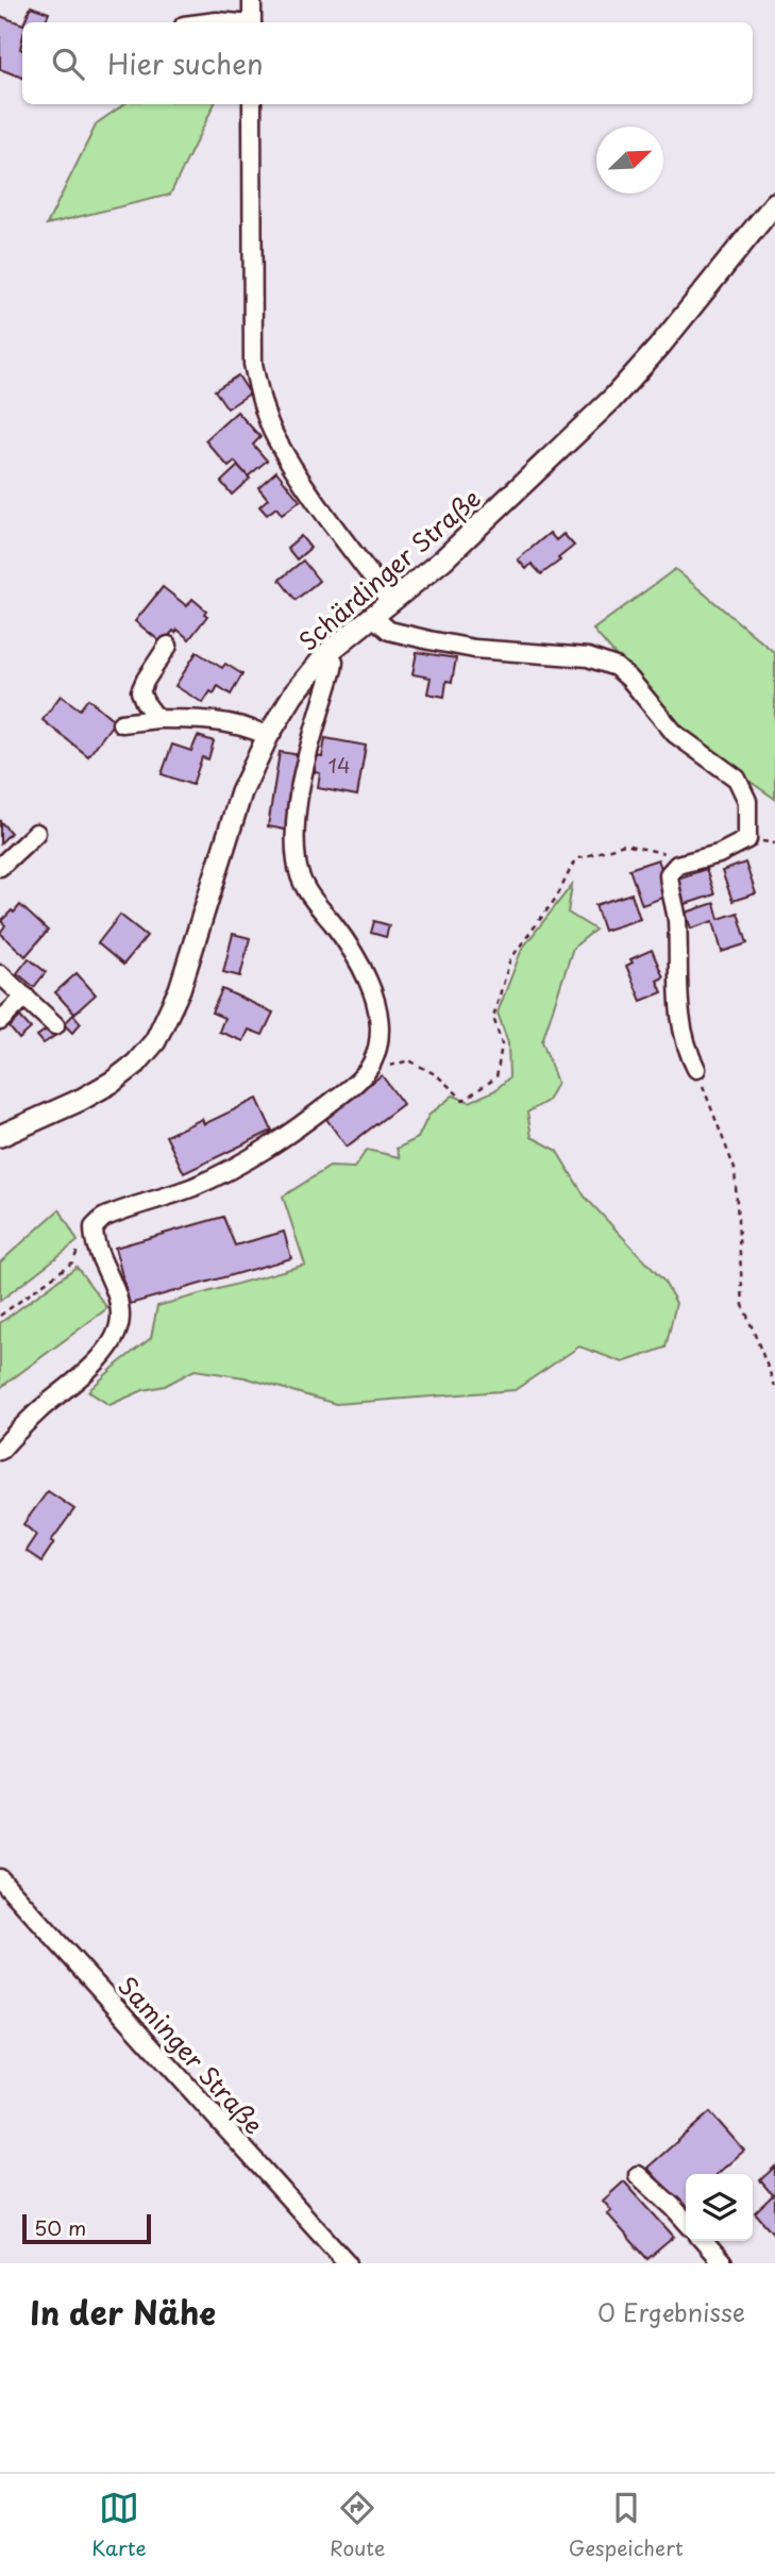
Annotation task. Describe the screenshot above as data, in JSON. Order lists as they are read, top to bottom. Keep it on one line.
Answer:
{"streets":{"main road":["Schärdinger Straße"],"street":["Saminger Straße"]},"house_numbers":["14"],"scale_bar":"50 m","north":"top right","page":{"search":"Hier suchen","scale":"50 m","heading":["In der Nähe","0 Ergebnisse"],"nav":["Karte","Route","Gespeichert"]}}
